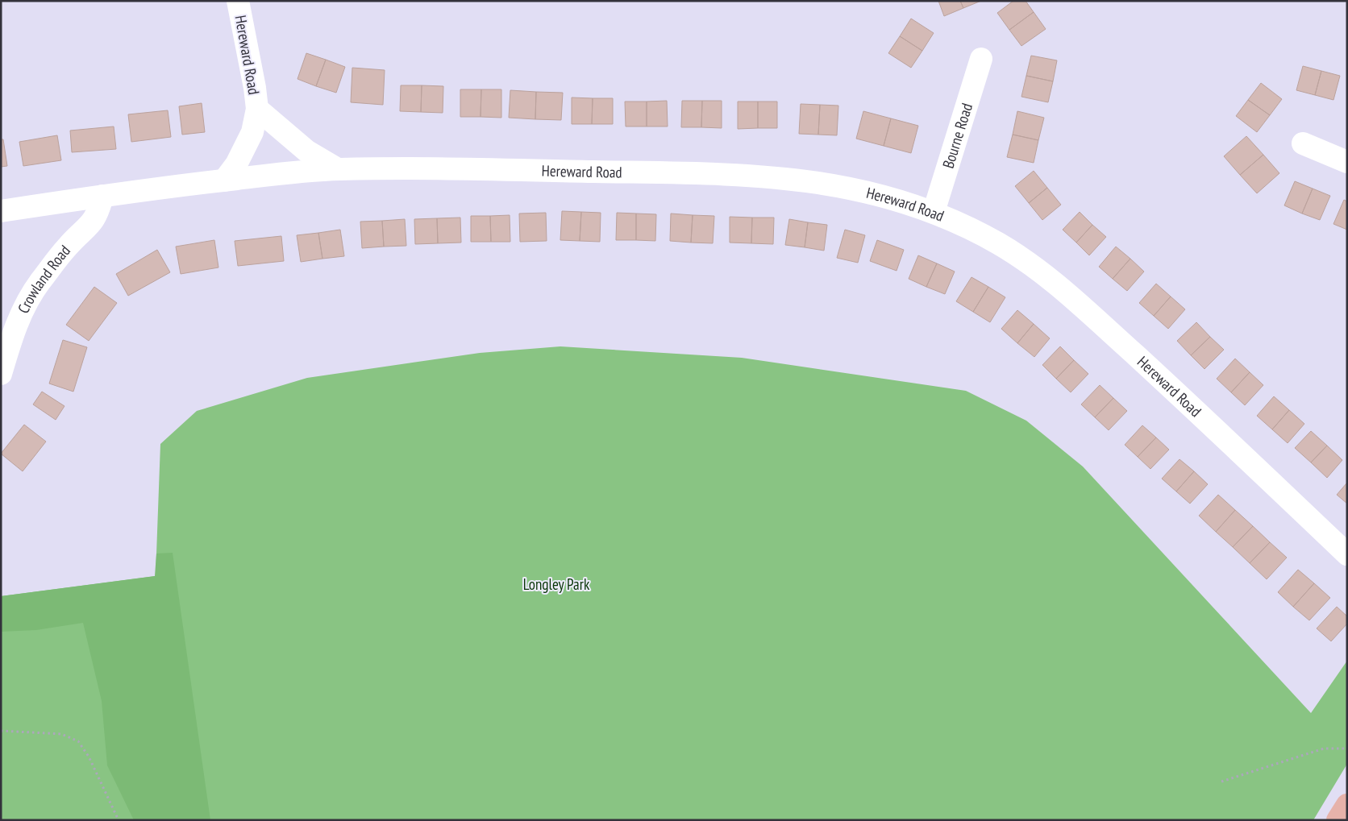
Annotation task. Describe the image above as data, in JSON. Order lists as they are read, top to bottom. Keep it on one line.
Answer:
{"streets":{"street":["Hereward Road","Bourne Road","Crowland Road"]},"crossings":[["Hereward Road","Bourne Road"]],"parks":["Longley Park"]}
